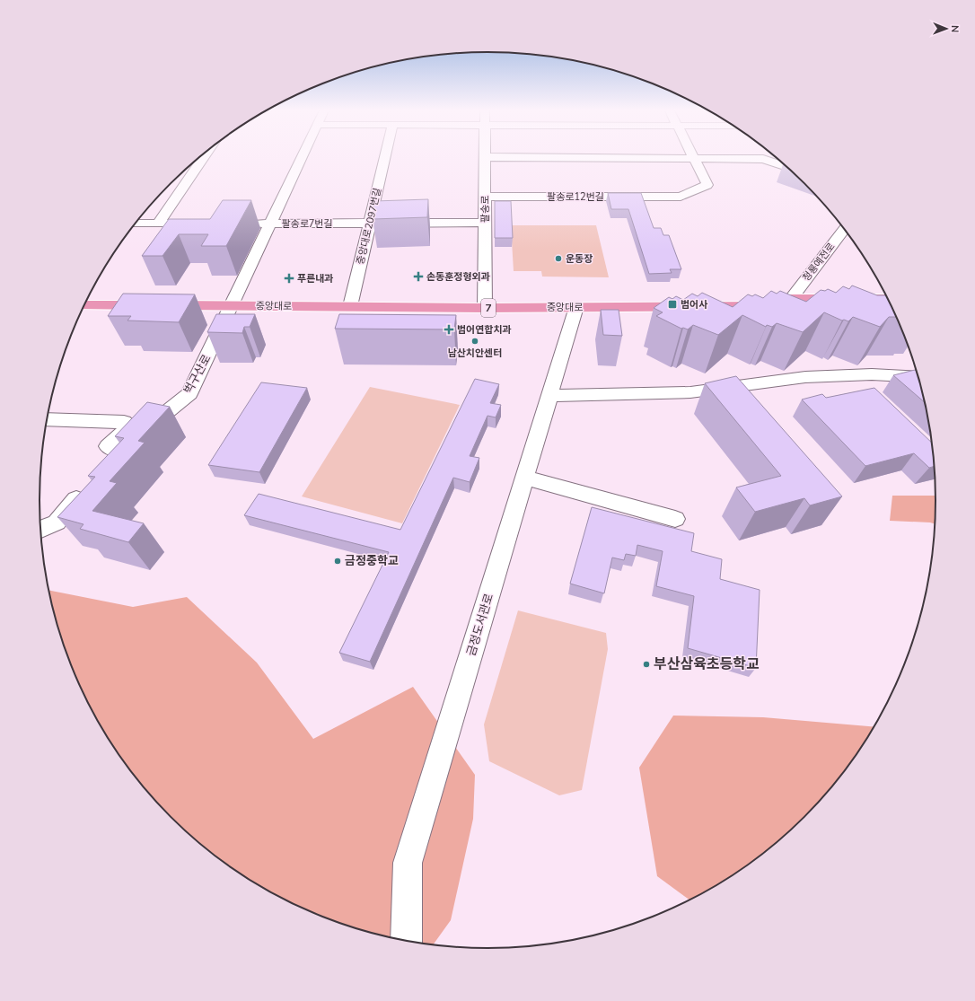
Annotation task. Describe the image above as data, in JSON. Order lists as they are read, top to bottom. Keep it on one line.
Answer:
{"streets":{"main road":["중앙대로","7"],"street":["팔송로12번길","팔송로","팔송로7번길","중앙대로2097번길","청룡예전로","벅구산로","금정도서관로"]},"crossings":[["팔송로12번길","팔송로"],["팔송로","팔송로7번길"],["팔송로","중앙대로"],["팔송로7번길","중앙대로2097번길"],["중앙대로2097번길","중앙대로"],["청룡예전로","중앙대로"],["중앙대로","벅구산로"],["중앙대로","금정도서관로"]],"places":{"other":["운동장","남산치안센터","금정중학교","부산삼육초등학교"],"health":["손동훈정형외과","푸른내과","범어연합치과"],"transit":["범어사"]},"north":"right"}
